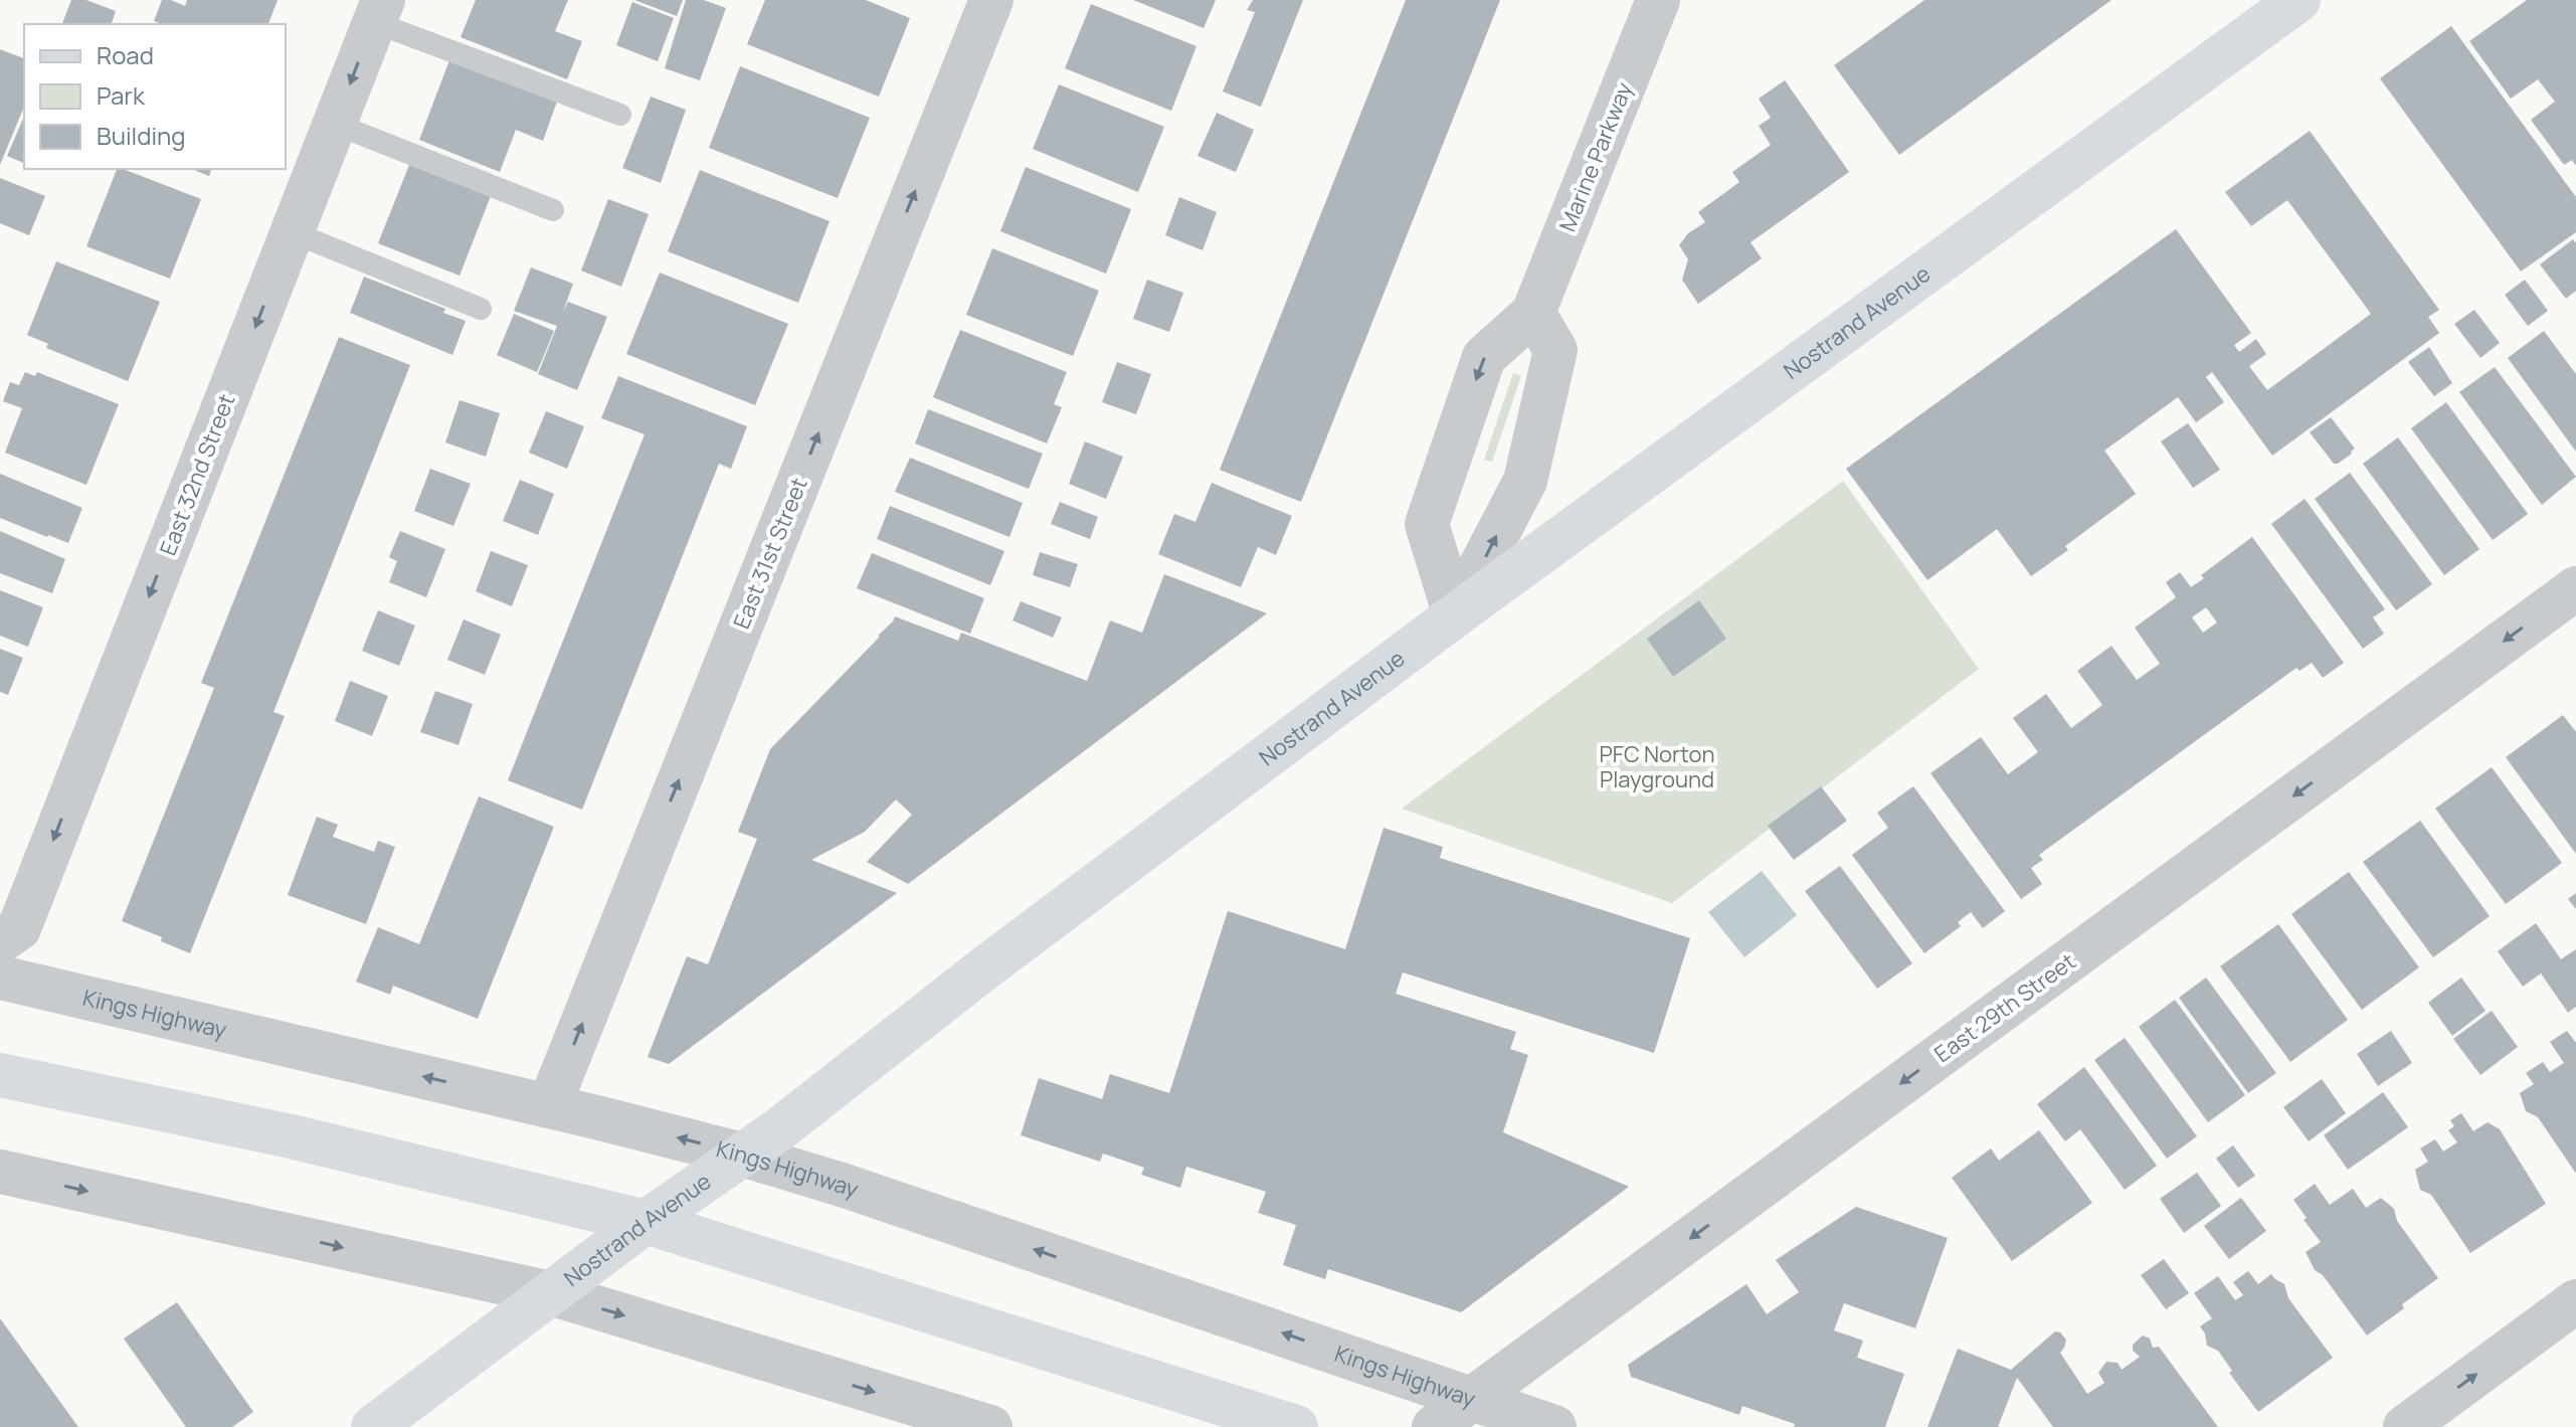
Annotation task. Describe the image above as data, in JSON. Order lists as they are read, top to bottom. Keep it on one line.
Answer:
{"streets":{"main road":["Nostrand Avenue"],"street":["Marine Parkway","East 32nd Street","East 31st Street","East 29th Street","Kings Highway"]},"crossings":[["Marine Parkway","Nostrand Avenue"],["Nostrand Avenue","Kings Highway"],["East 31st Street","Kings Highway"],["East 29th Street","Kings Highway"]],"one_way":["East 32nd Street","East 31st Street","East 29th Street"],"parks":["PFC Norton Playground"],"legend":["Road","Park","Building"]}
